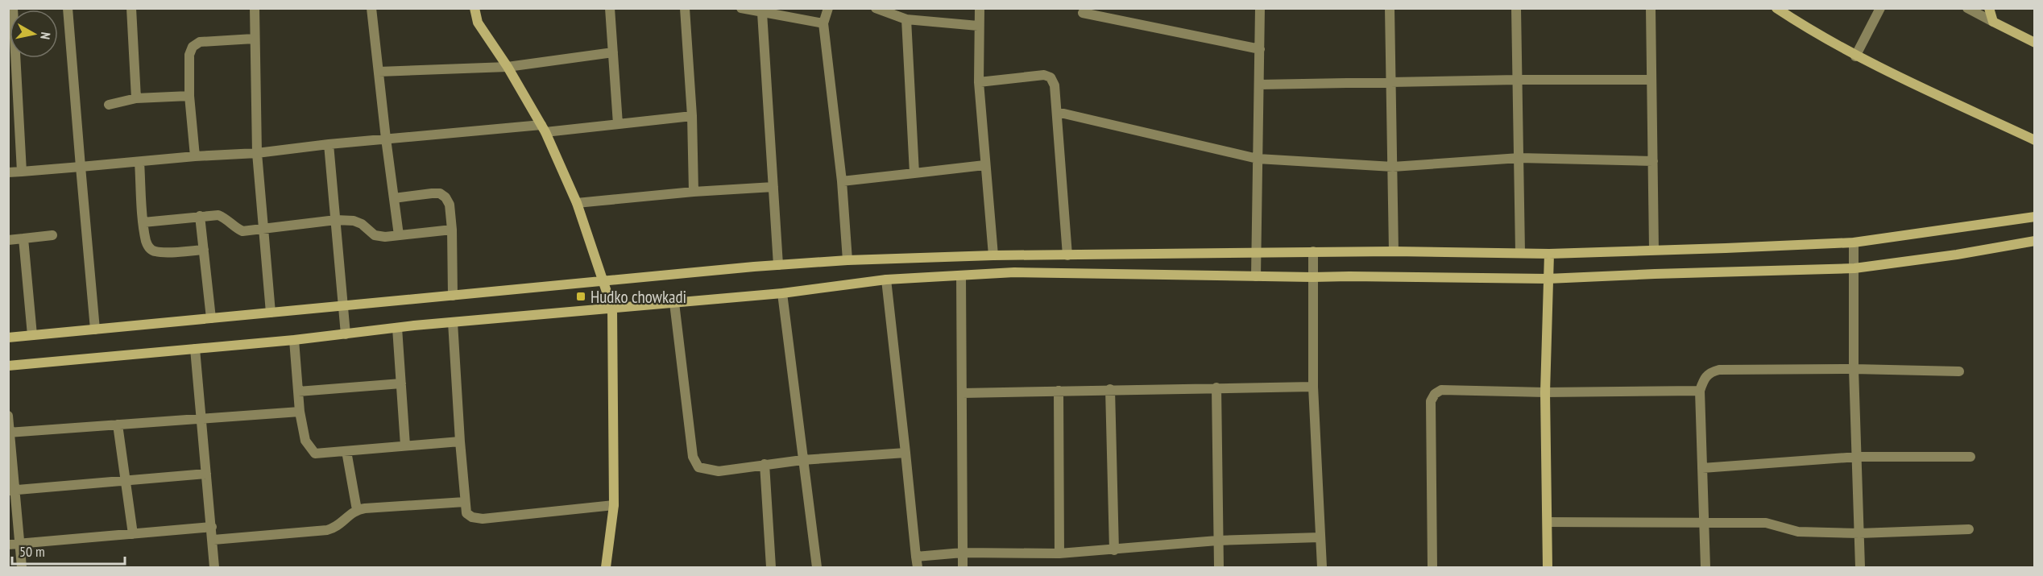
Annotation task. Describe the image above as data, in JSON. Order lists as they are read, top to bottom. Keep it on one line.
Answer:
{"places":{"transit":["Hudko chowkadi"]},"scale_bar":"50 m","north":"right"}
